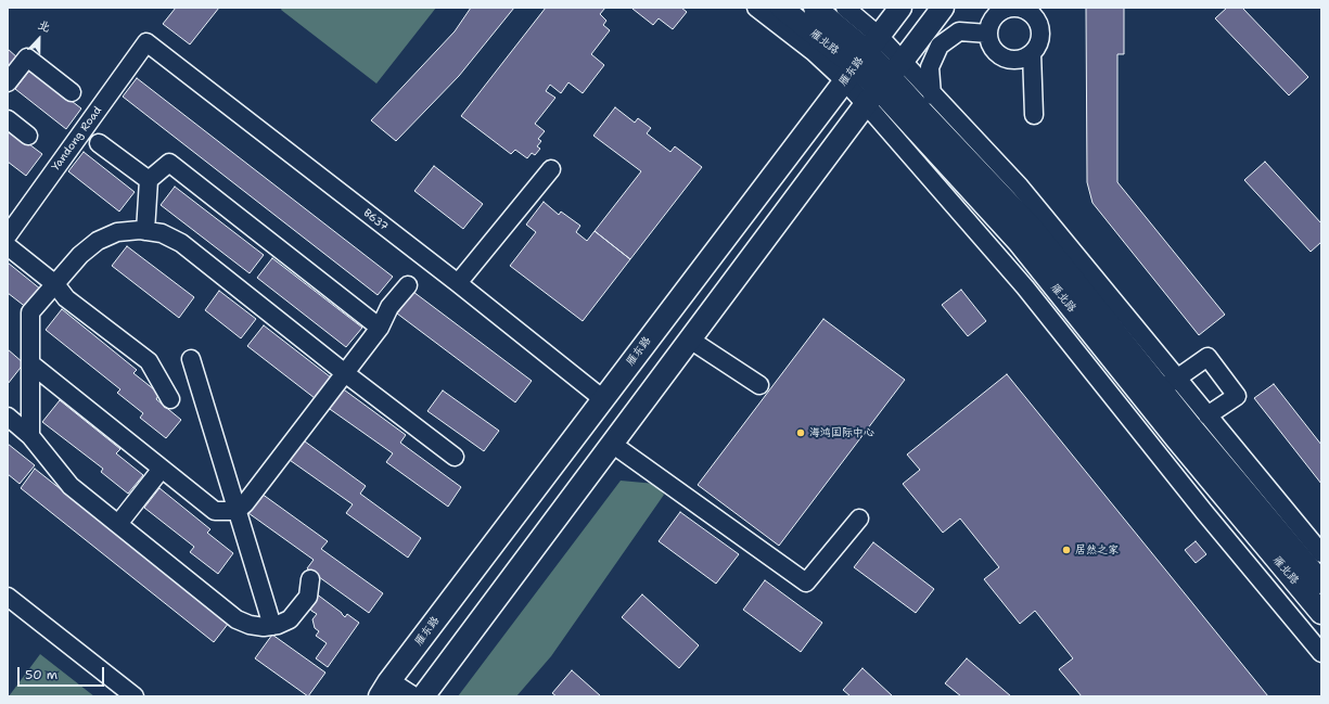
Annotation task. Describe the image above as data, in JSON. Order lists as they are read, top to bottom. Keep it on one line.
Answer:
{"streets":{"main road":["雁北路","雁东路"],"street":["Yandong Road","B637"]},"crossings":[["雁北路","雁东路"],["雁东路","B637"],["Yandong Road","B637"]],"places":["海鸿国际中心","居然之家"],"scale_bar":"50 m","north":"top"}
